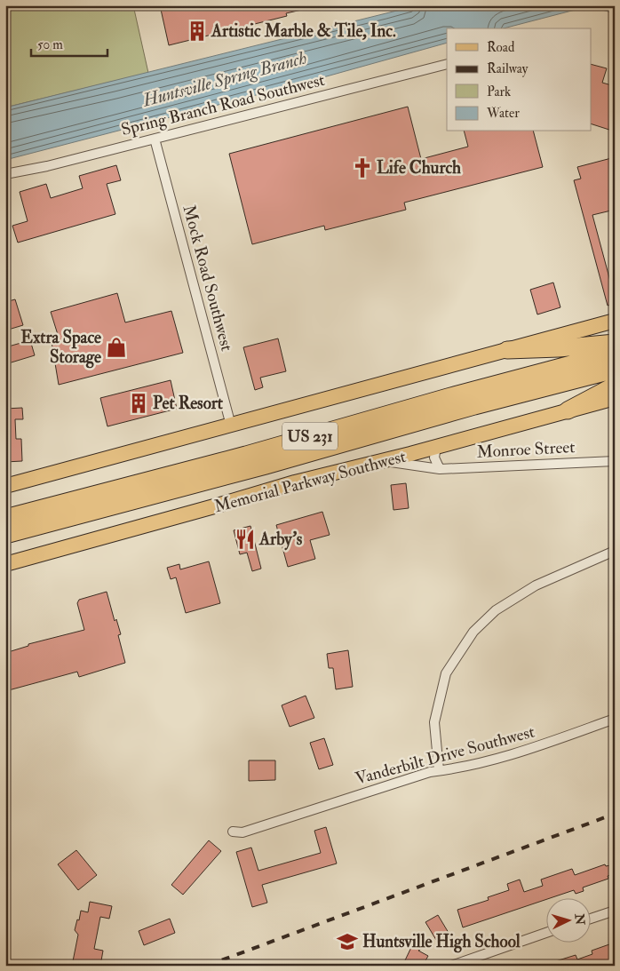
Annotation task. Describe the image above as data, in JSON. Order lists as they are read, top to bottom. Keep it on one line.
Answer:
{"streets":{"highway":["US 231","Memorial Parkway Southwest"],"street":["Spring Branch Road Southwest","Mock Road Southwest","Monroe Street","Vanderbilt Drive Southwest"]},"crossings":[["Spring Branch Road Southwest","Mock Road Southwest"],["Monroe Street","Memorial Parkway Southwest"]],"water":["Huntsville Spring Branch"],"places":{"building":["Artistic Marble & Tile, Inc.","Pet Resort"],"church":["Life Church"],"shop":["Extra Space Storage"],"restaurant":["Arby's"],"school or university":["Huntsville High School"]},"legend":["Road","Railway","Park","Water"],"scale_bar":"50 m","north":"right"}
